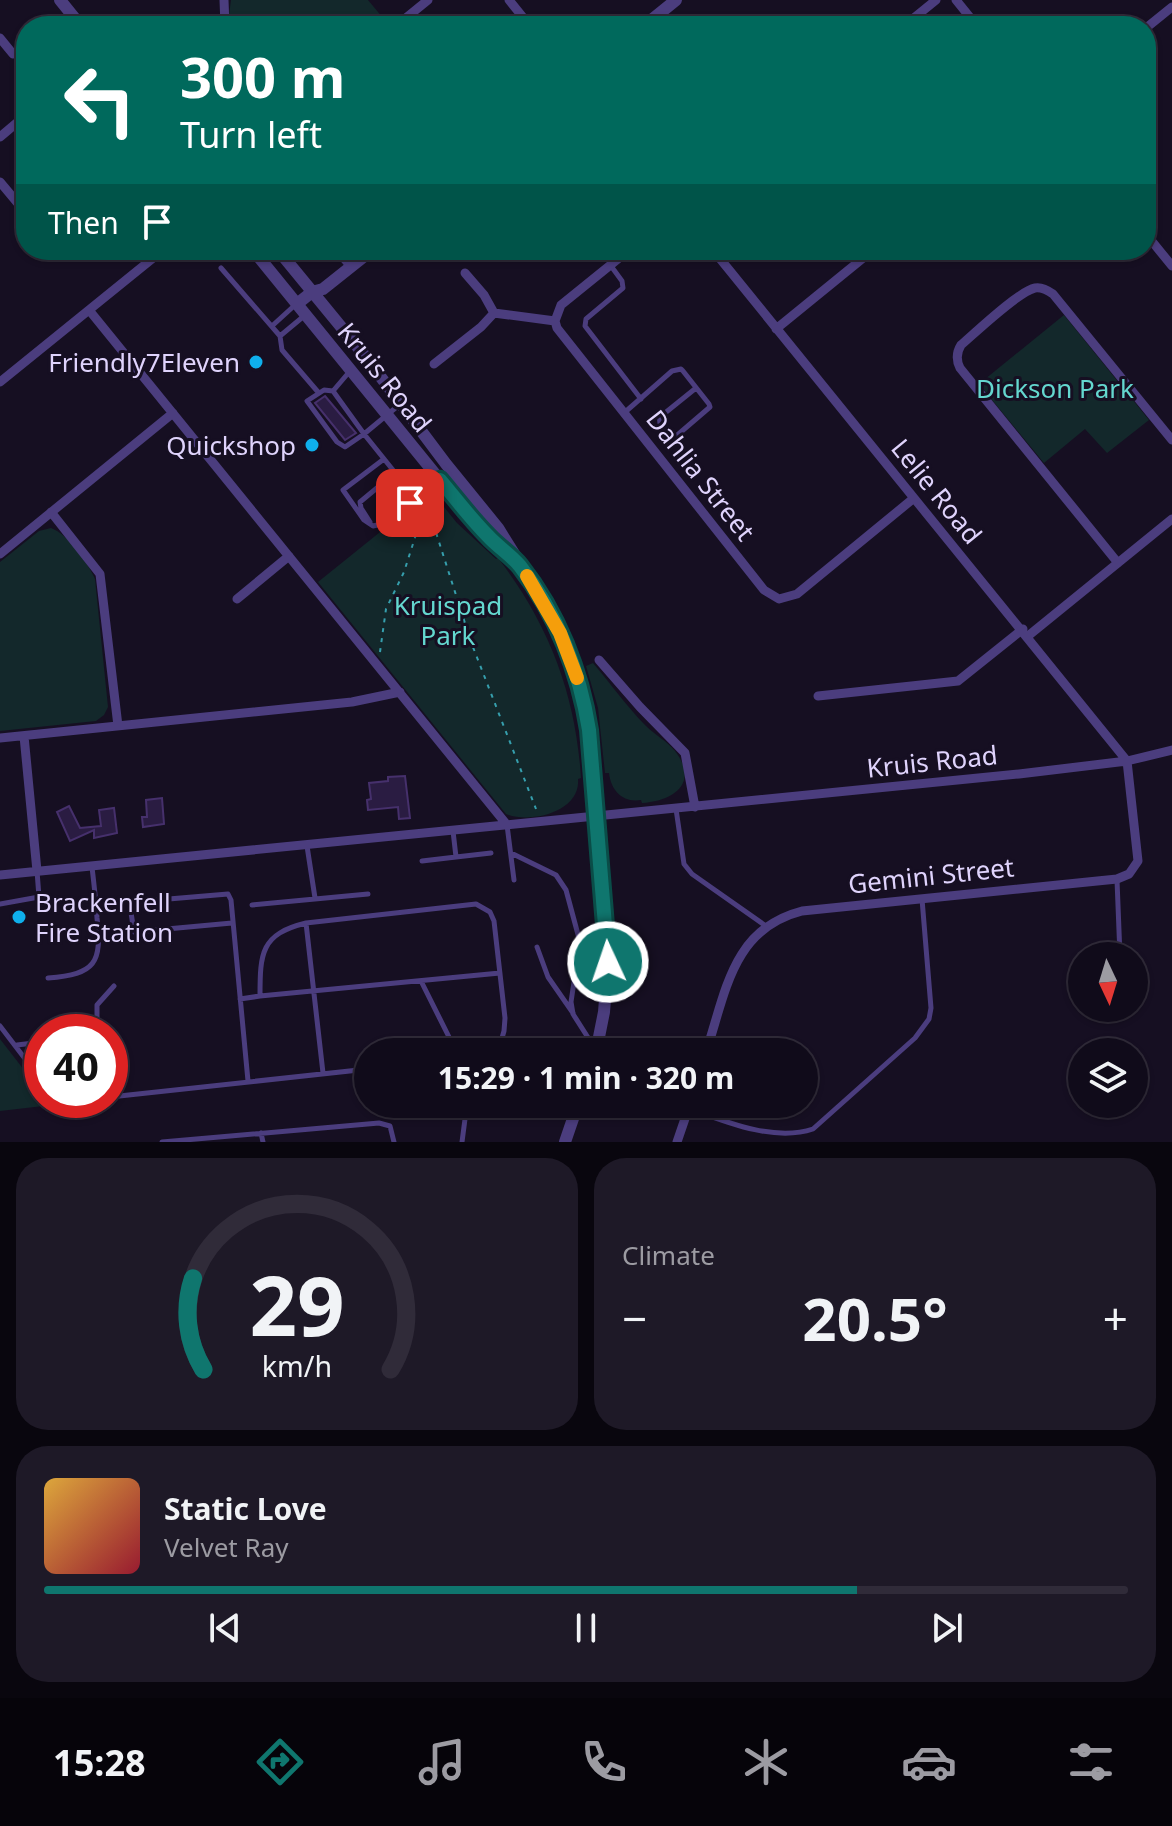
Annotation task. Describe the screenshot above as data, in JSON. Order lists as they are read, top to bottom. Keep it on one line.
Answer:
{"streets":{"street":["Kruis Road","Dahlia Street","Lelie Road","Gemini Street"]},"crossings":[["Kruis Road","Lelie Road"],["Dahlia Street","Lelie Road"]],"parks":["Dickson Park","Kruispad Park"],"places":["Friendly7Eleven","Quickshop","Brackenfell Fire Station"],"north":"bottom","page":{"turn":["300 m","Turn left"],"then":"Then","limit":"40","trip":"15:29 · 1 min · 320 m","tile":"Climate","heat":["−","20.5°","+"],"song":["Static Love","Velvet Ray"],"tabs":"15:28","gauge":["29","km/h"]}}
